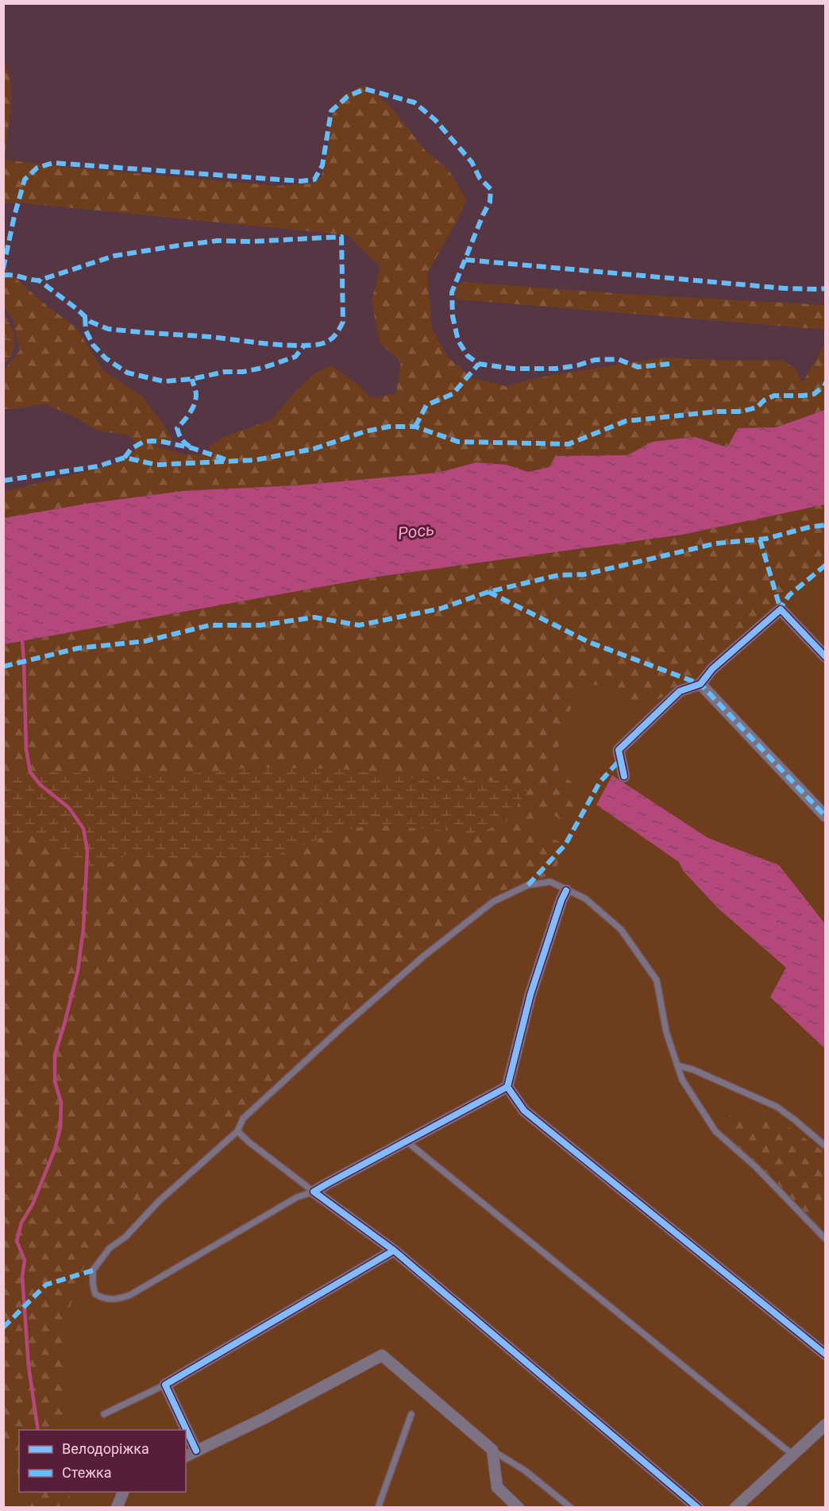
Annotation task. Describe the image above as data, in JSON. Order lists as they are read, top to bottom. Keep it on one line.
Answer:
{"water":["Рось"],"legend":["Велодоріжка","Стежка"]}
